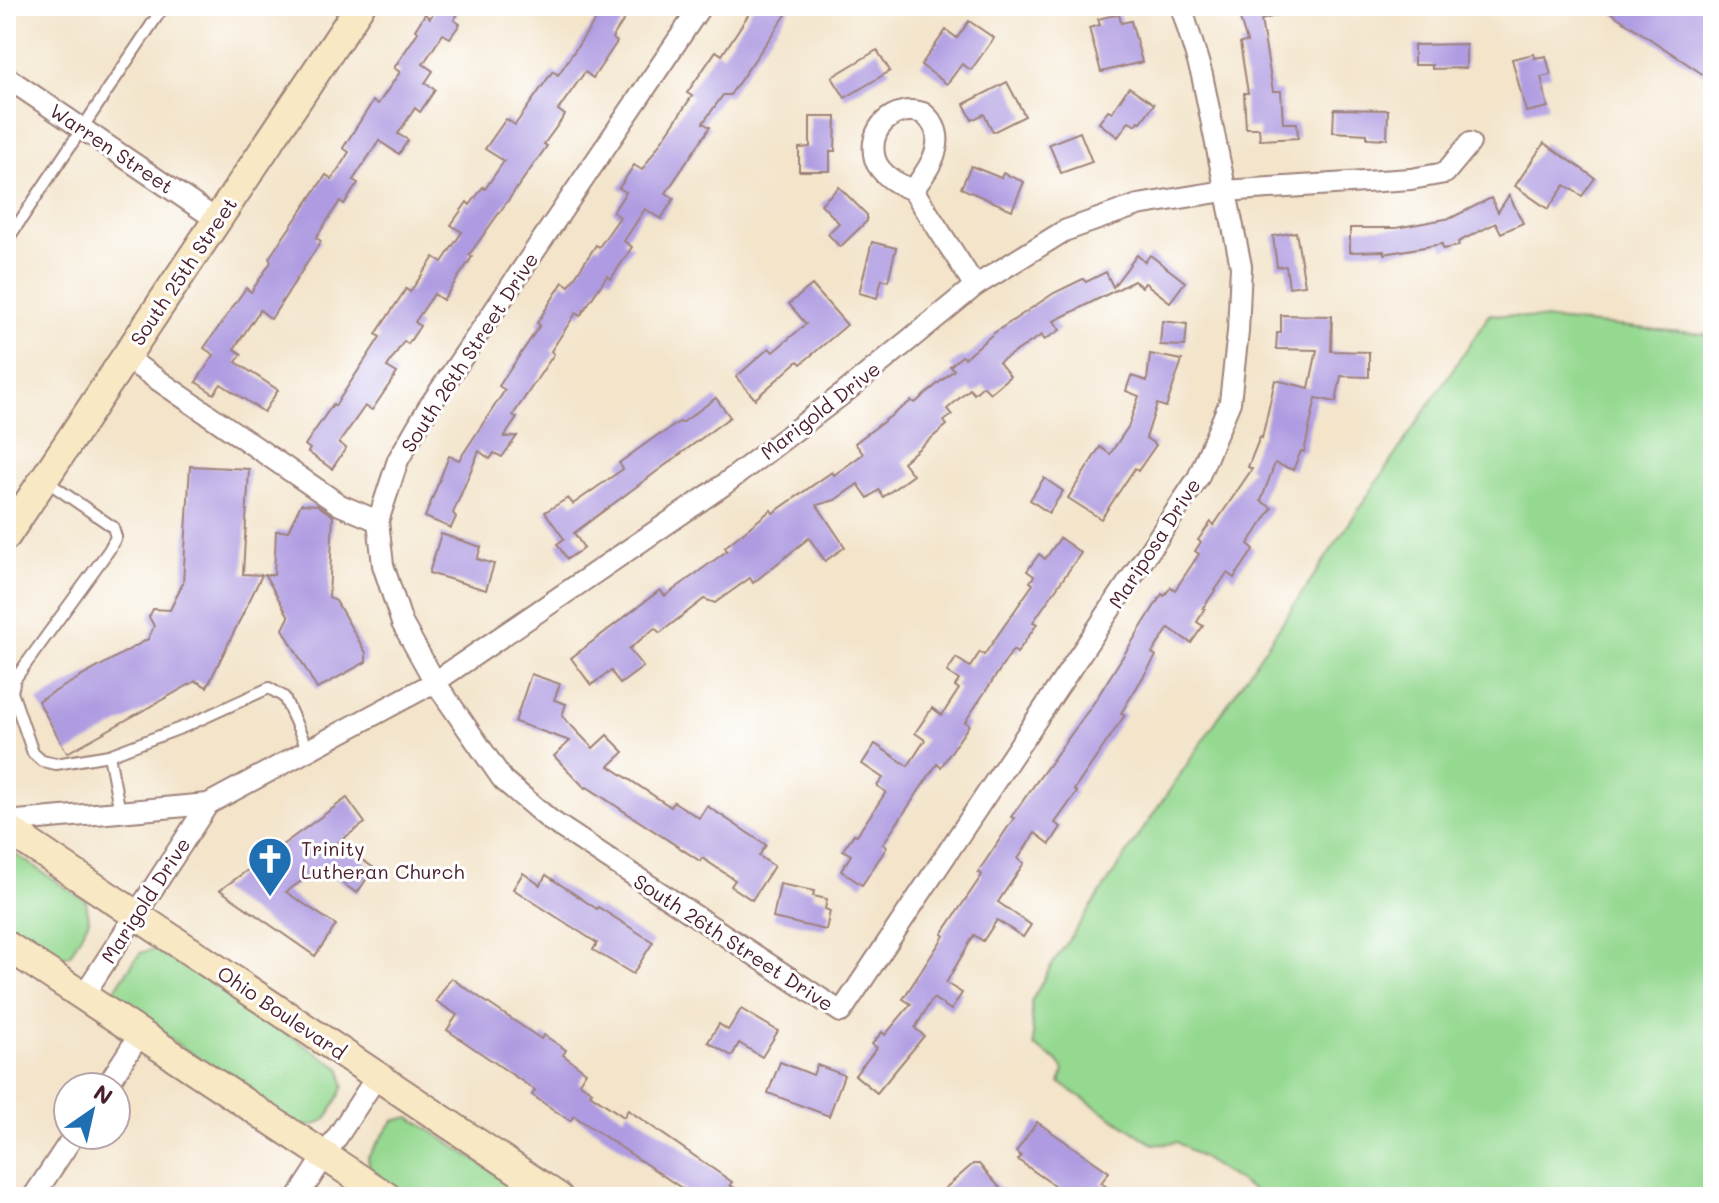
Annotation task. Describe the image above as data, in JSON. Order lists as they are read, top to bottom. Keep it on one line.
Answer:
{"streets":{"street":["Warren Street","South 25th Street","South 26th Street Drive","Marigold Drive","Mariposa Drive","Ohio Boulevard"]},"crossings":[["Warren Street","South 25th Street"],["South 26th Street Drive","Marigold Drive"],["South 26th Street Drive","Mariposa Drive"],["Marigold Drive","Mariposa Drive"],["Marigold Drive","Ohio Boulevard"]],"places":{"church":["Trinity Lutheran Church"]},"north":"top right"}
